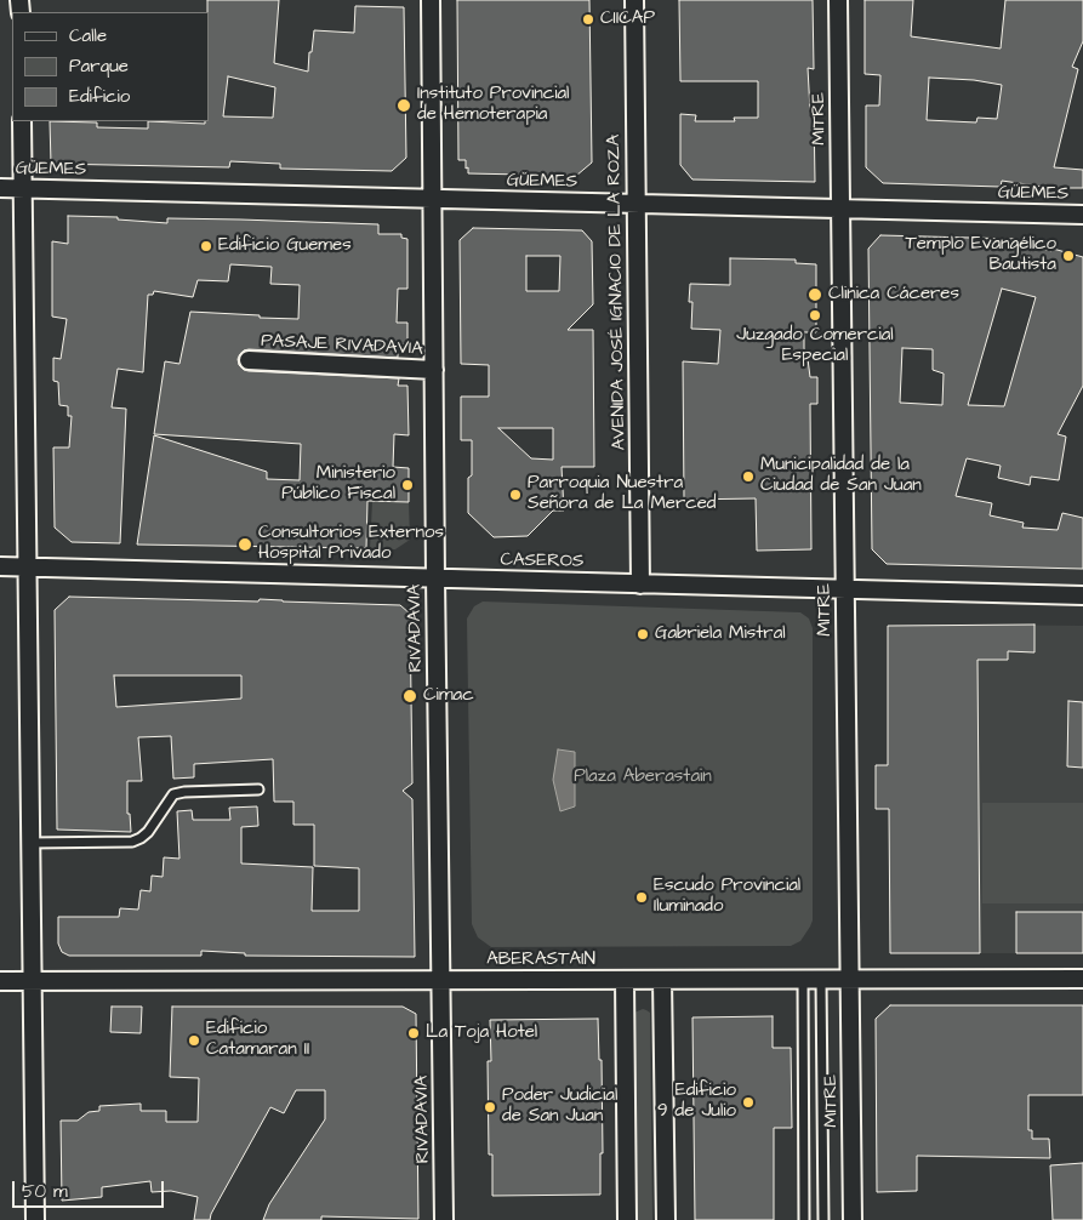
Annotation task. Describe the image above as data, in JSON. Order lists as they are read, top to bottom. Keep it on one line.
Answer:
{"streets":{"street":["MITRE","GÜEMES","AVENIDA JOSÉ IGNACIO DE LA ROZA","PASAJE RIVADAVIA","CASEROS","RIVADAVIA","ABERASTAIN"]},"crossings":[["MITRE","GÜEMES"],["MITRE","CASEROS"],["MITRE","ABERASTAIN"],["GÜEMES","AVENIDA JOSÉ IGNACIO DE LA ROZA"],["GÜEMES","RIVADAVIA"],["AVENIDA JOSÉ IGNACIO DE LA ROZA","CASEROS"],["PASAJE RIVADAVIA","RIVADAVIA"],["CASEROS","RIVADAVIA"],["RIVADAVIA","ABERASTAIN"]],"parks":["Plaza Aberastain"],"places":["CIICAP","Instituto Provincial de Hemoterapia","Edificio Guemes","Templo Evangélico Bautista","Clinica Cáceres","Juzgado Comercial Especial","Municipalidad de la Ciudad de San Juan","Ministerio Público Fiscal","Parroquia Nuestra Señora de La Merced","Consultorios Externos Hospital Privado","Gabriela Mistral","Cimac","Escudo Provincial Iluminado","La Toja Hotel","Edificio Catamaran II","Edificio 9 de Julio","Poder Judicial de San Juan"],"legend":["Calle","Parque","Edificio"],"scale_bar":"50 m"}
